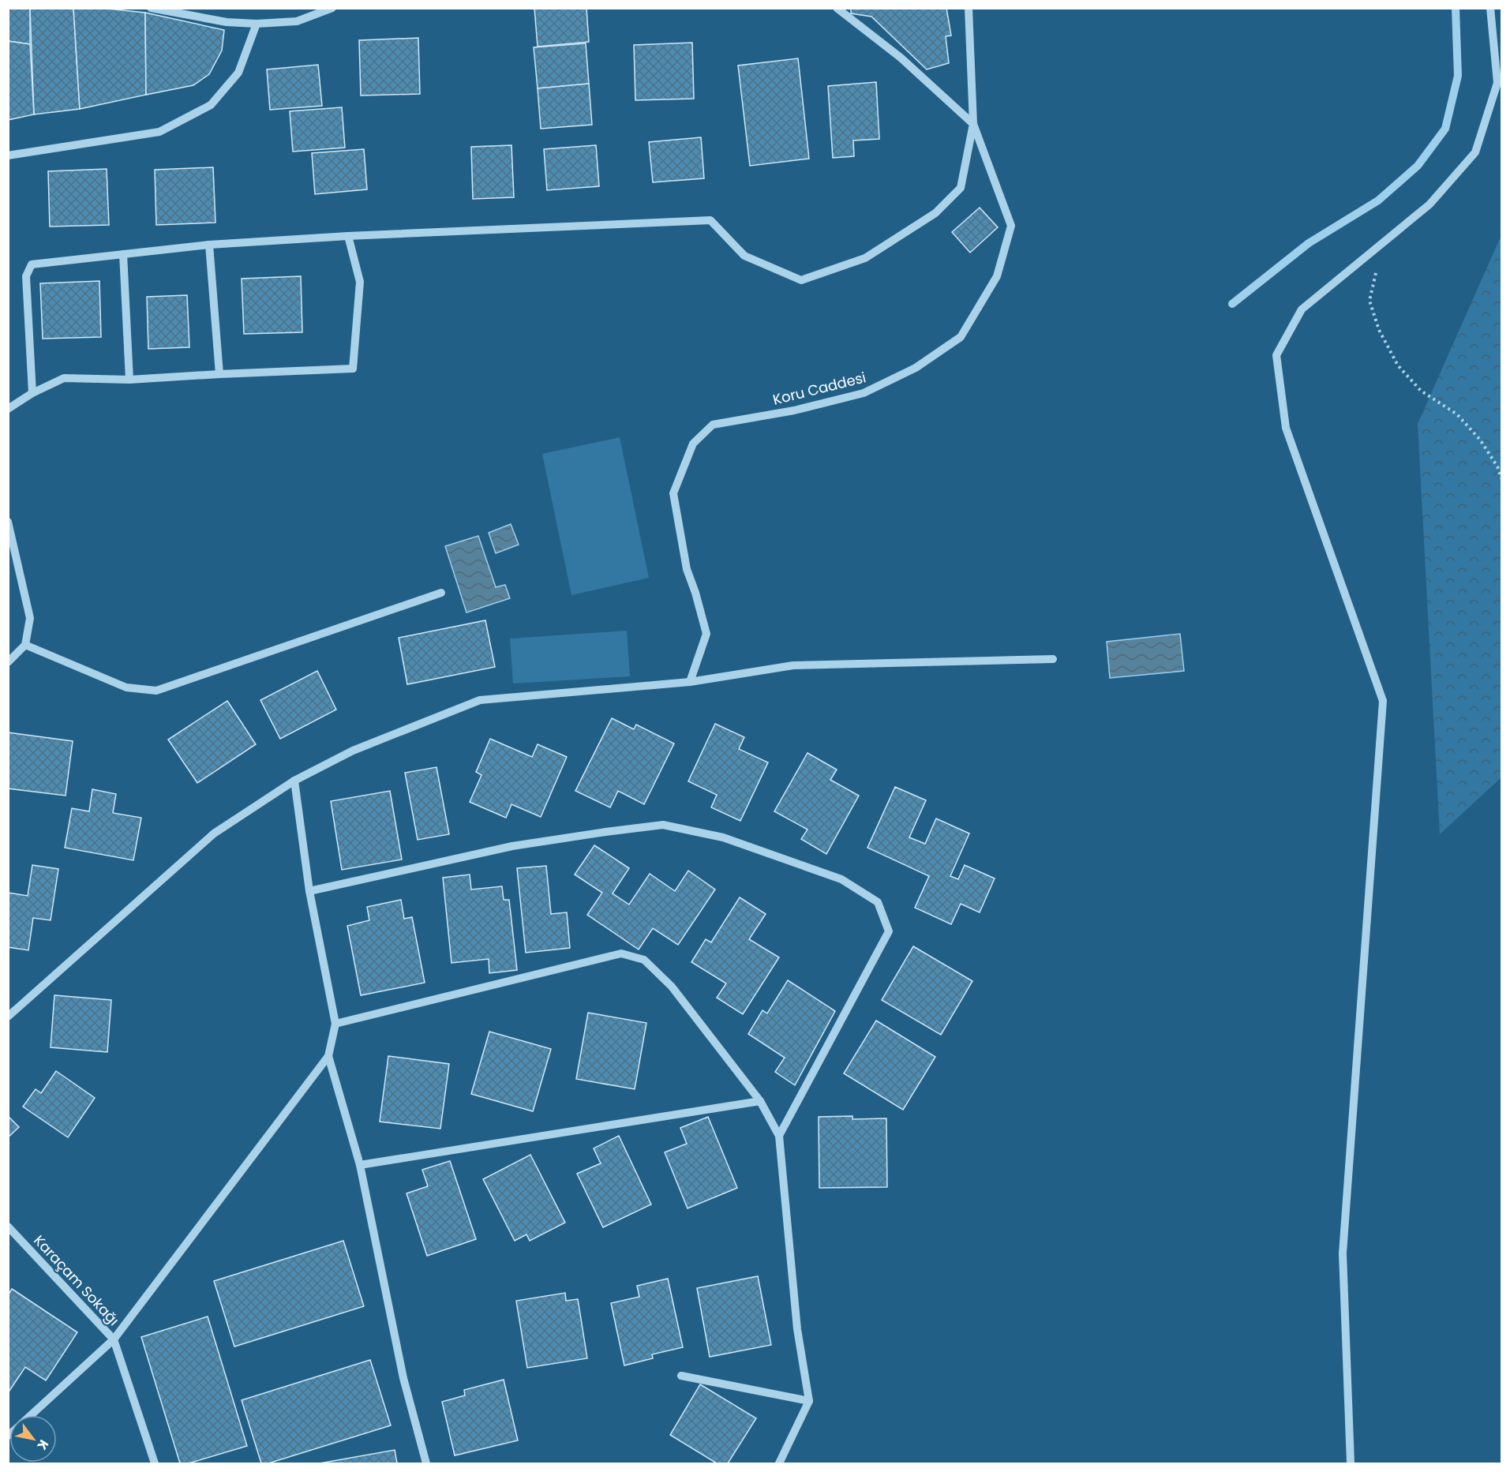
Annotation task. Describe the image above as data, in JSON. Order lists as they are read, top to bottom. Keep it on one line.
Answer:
{"streets":{"street":["Koru Caddesi","Karaçam Sokağı"]},"north":"bottom right"}
